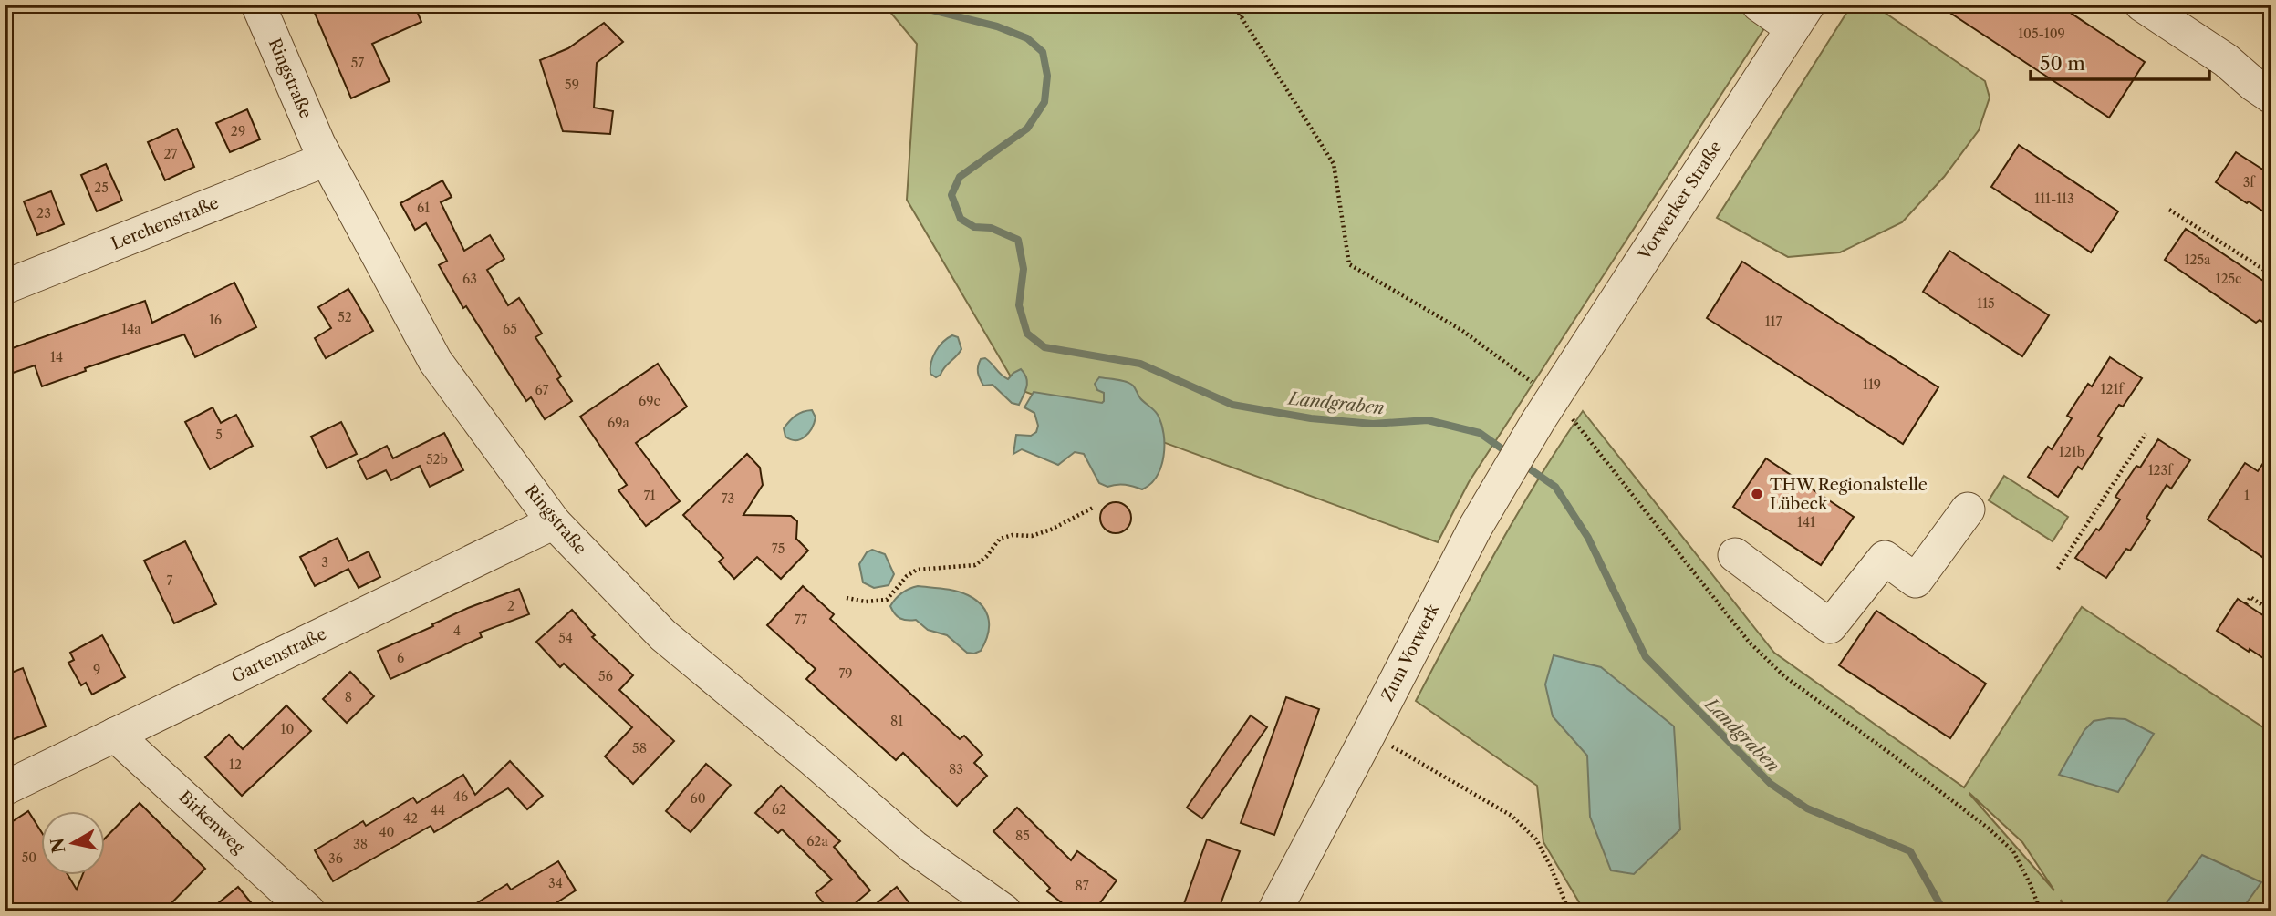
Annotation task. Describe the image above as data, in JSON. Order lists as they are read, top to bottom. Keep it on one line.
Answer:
{"streets":{"street":["Ringstraße","Vorwerker Straße","Lerchenstraße","Zum Vorwerk","Gartenstraße","Birkenweg"]},"crossings":[["Ringstraße","Lerchenstraße"],["Ringstraße","Gartenstraße"],["Vorwerker Straße","Zum Vorwerk"],["Gartenstraße","Birkenweg"]],"water":["Landgraben"],"places":["THW Regionalstelle Lübeck"],"house_numbers":["105-109","57","59","29","27","3f","25","111-113","61","23","125a","63","125c","115","52","16","117","14a","65","14","119","121f","67","69c","69a","5","121b","52b","123f","71","1","73","141","75","3","7","2","77","4","54","6","9","79","56","8","81","10","58","12","83","46","60","62","44","42","40","85","62a","38","50","36","34","87"],"scale_bar":"50 m","north":"left"}
